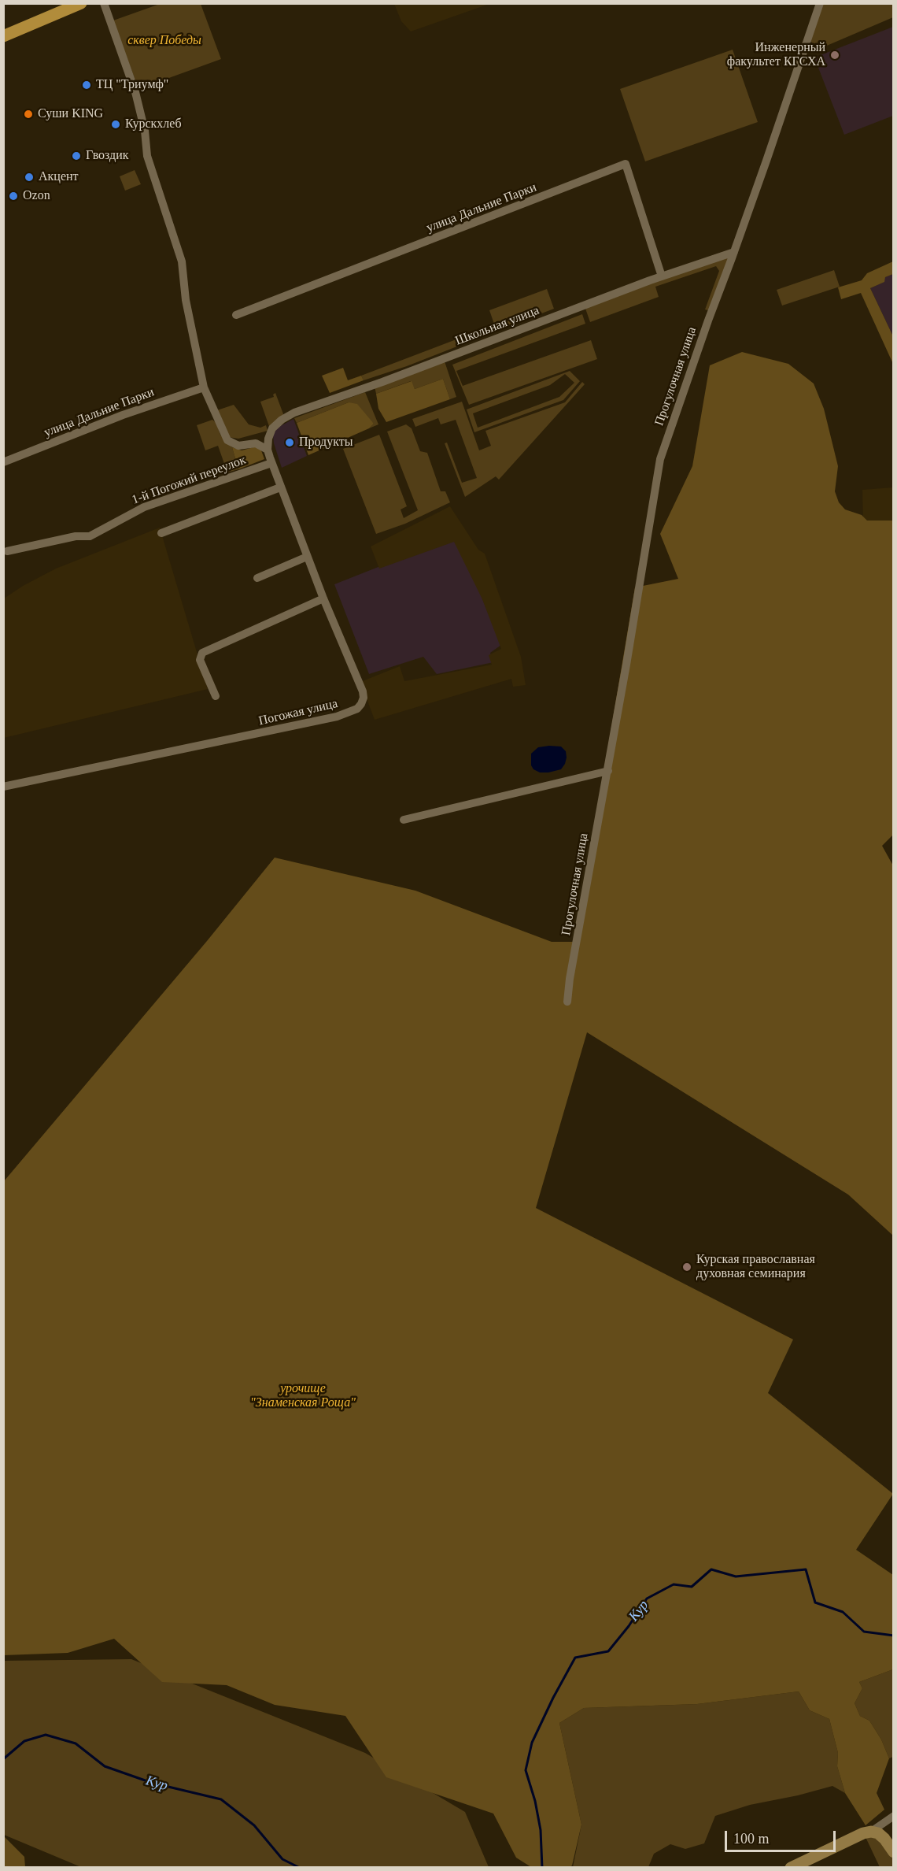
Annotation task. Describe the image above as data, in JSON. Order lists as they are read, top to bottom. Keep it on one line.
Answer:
{"streets":{"street":["улица Дальние Парки","Школьная улица","Прогулочная улица","1-й Погожий переулок","Погожая улица"]},"crossings":[["улица Дальние Парки","Школьная улица"],["Школьная улица","Прогулочная улица"],["Школьная улица","Погожая улица"],["1-й Погожий переулок","Погожая улица"]],"water":["Кур"],"parks":["сквер Победы","урочище \"Знаменская Роща\""],"places":["Инженерный факультет КГСХА","ТЦ \"Триумф\"","Суши KING","Курскхлеб","Гвоздик","Акцент","Ozon","Продукты","Курская православная духовная семинария"],"scale_bar":"100 m"}
